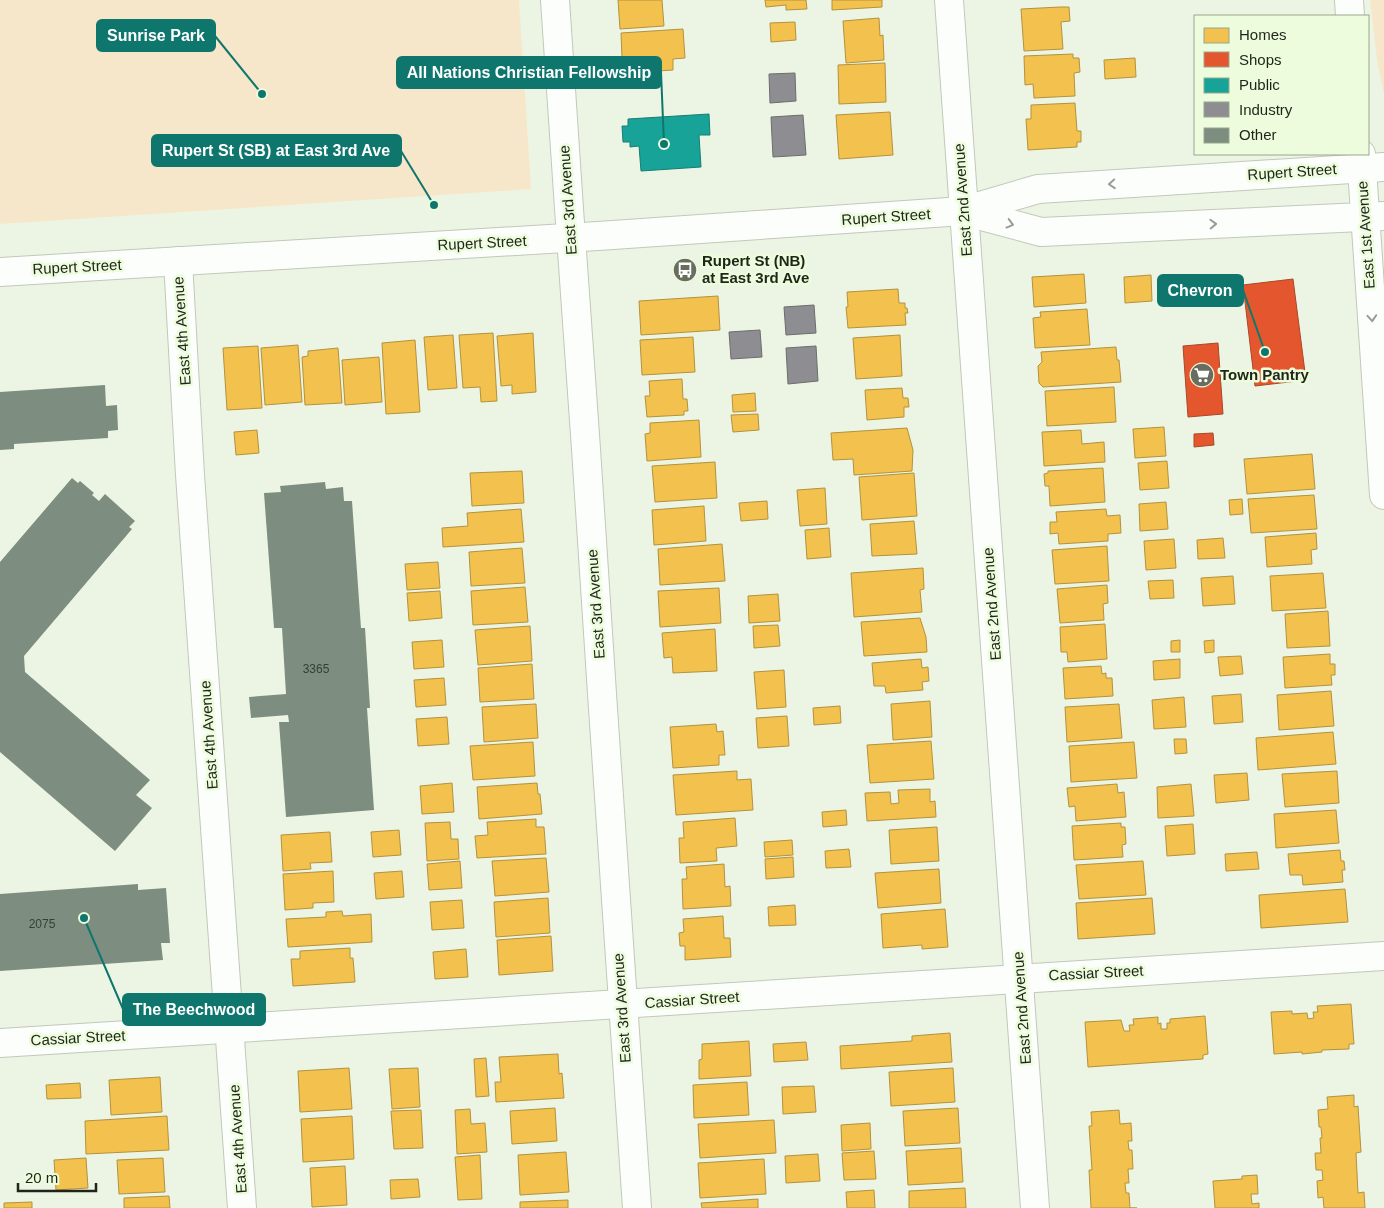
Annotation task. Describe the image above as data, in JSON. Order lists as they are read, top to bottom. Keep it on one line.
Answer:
{"streets":{"street":["Rupert Street","East 3rd Avenue","East 2nd Avenue","East 1st Avenue","East 4th Avenue","Cassiar Street"]},"crossings":[["Rupert Street","East 3rd Avenue"],["Rupert Street","East 2nd Avenue"],["Rupert Street","East 1st Avenue"],["Rupert Street","East 4th Avenue"],["East 3rd Avenue","Cassiar Street"],["East 2nd Avenue","Cassiar Street"],["East 4th Avenue","Cassiar Street"]],"one_way":["East 1st Avenue"],"places":{"other":["Sunrise Park","All Nations Christian Fellowship","Rupert St (SB) at East 3rd Ave","Chevron","The Beechwood"],"bus stop":["Rupert St (NB) at East 3rd Ave"],"supermarket":["Town Pantry"]},"house_numbers":["3365","2075"],"legend":["Homes","Shops","Public","Industry","Other"],"scale_bar":"20 m"}
